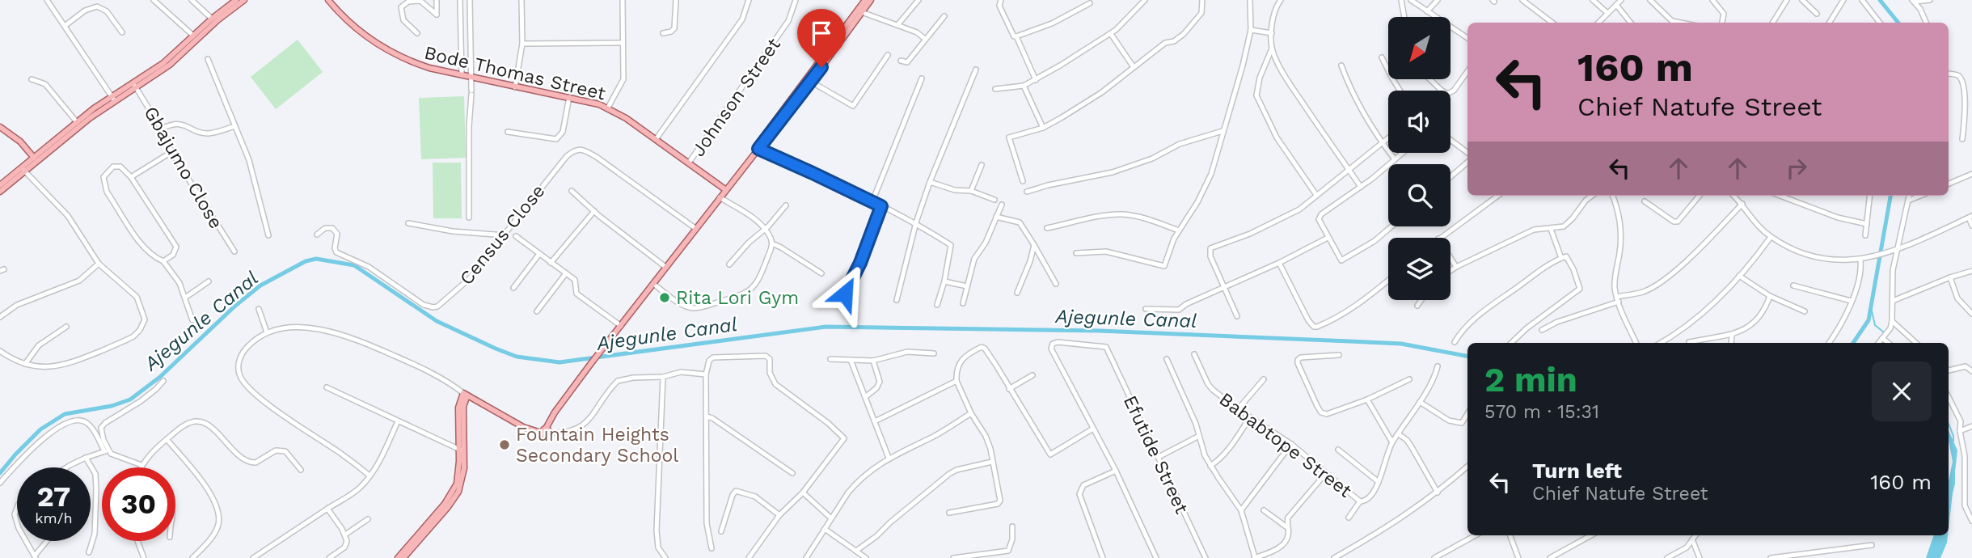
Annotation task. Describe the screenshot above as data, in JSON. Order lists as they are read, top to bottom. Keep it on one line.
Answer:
{"streets":{"main road":["Bode Thomas Street"],"street":["Johnson Street","Gbajumo Close","Census Close","Bababtope Street","Efutide Street"]},"crossings":[["Bode Thomas Street","Johnson Street"]],"water":["Ajegunle Canal"],"places":["Rita Lori Gym","Fountain Heights Secondary School"],"north":"bottom left","page":{"turn":["160 m","Chief Natufe Street"],"heading":["2 min","570 m · 15:31"],"list":[{"name":"Turn left","note":"Chief Natufe Street","value":"160 m"}],"speed":"27 km/h","limit":"30"}}
